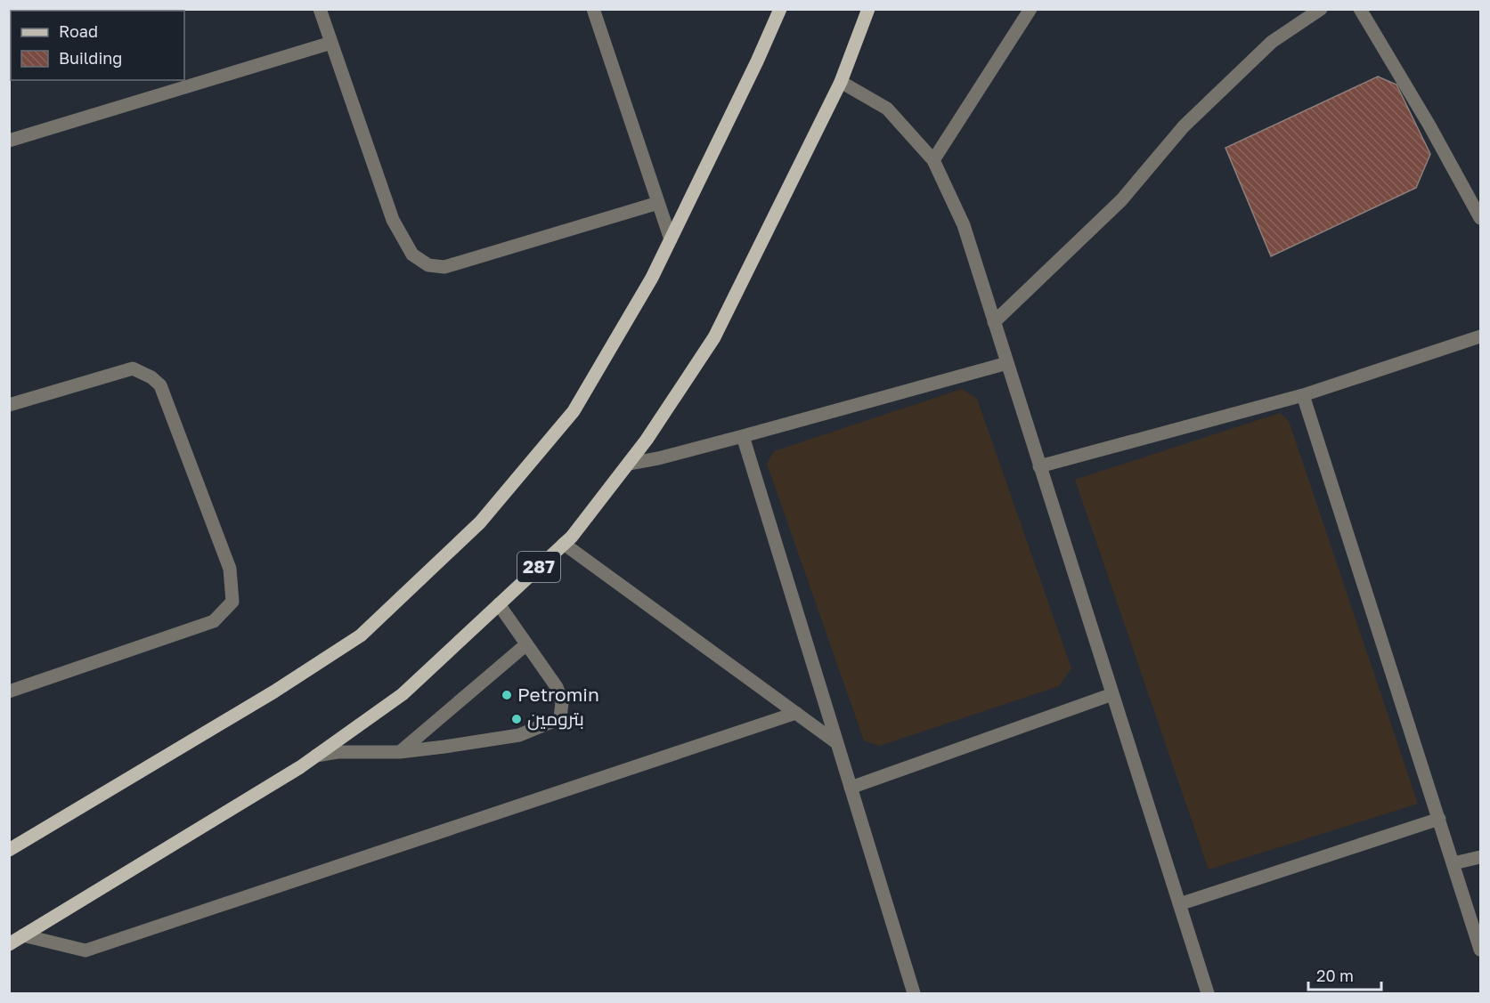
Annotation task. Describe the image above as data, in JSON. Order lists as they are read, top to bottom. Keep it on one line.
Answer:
{"streets":{"main road":["287"]},"places":["Petromin","بترومين"],"legend":["Road","Building"],"scale_bar":"20 m"}
